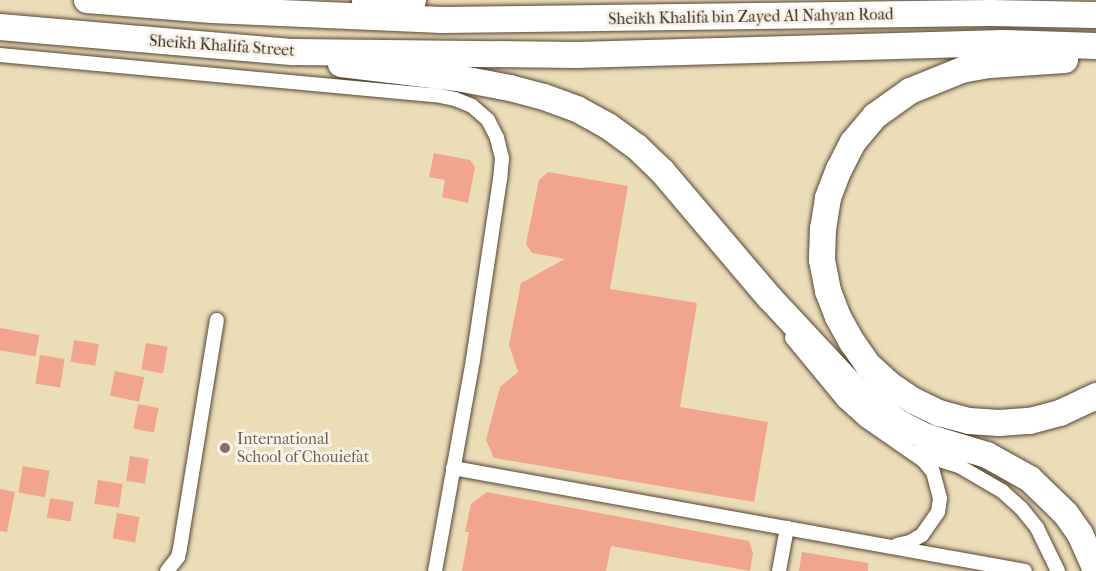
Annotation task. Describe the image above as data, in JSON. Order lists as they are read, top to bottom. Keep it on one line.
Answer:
{"streets":{"highway":["Sheikh Khalifa bin Zayed Al Nahyan Road","Sheikh Khalifa Street"]},"crossings":[["Sheikh Khalifa bin Zayed Al Nahyan Road","Sheikh Khalifa Street"]],"places":["International School of Chouiefat"]}
